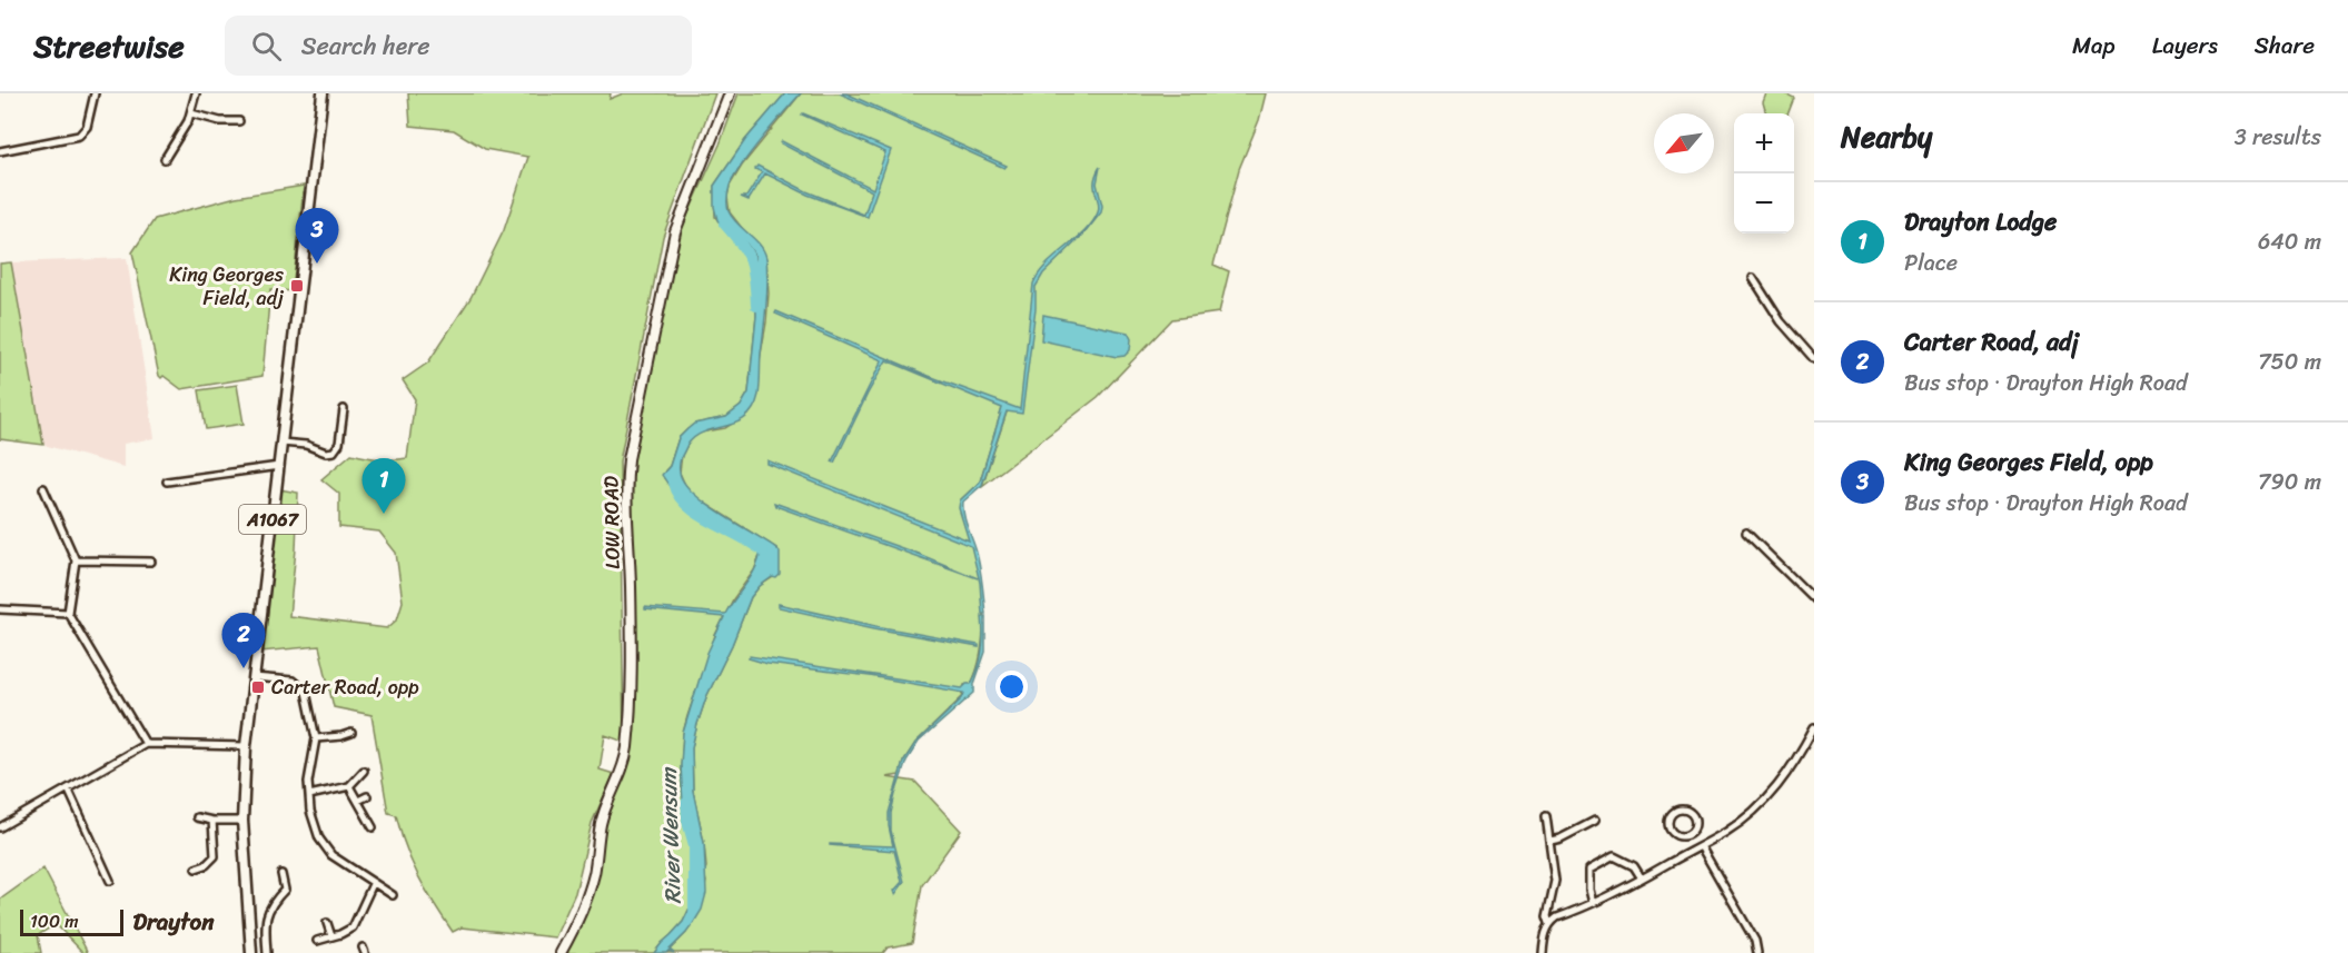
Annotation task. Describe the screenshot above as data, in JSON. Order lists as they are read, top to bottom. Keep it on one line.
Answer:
{"streets":{"main road":["A1067"],"street":["LOW ROAD"]},"districts":["Drayton"],"water":["River Wensum"],"places":{"transit":["King Georges Field, adj","Carter Road, opp"]},"scale_bar":"100 m","north":"bottom left","page":{"header":"Streetwise","search":"Search here","nav":["Map","Layers","Share"],"heading":["Nearby","3 results"],"map_buttons":["+","−"],"list":[{"mark":"1","name":"Drayton Lodge","note":"Place","value":"640 m"},{"mark":"2","name":"Carter Road, adj","note":"Bus stop · Drayton High Road","value":"750 m"},{"mark":"3","name":"King Georges Field, opp","note":"Bus stop · Drayton High Road","value":"790 m"}],"pins":["3","1","2"],"scale":"100 m"}}
